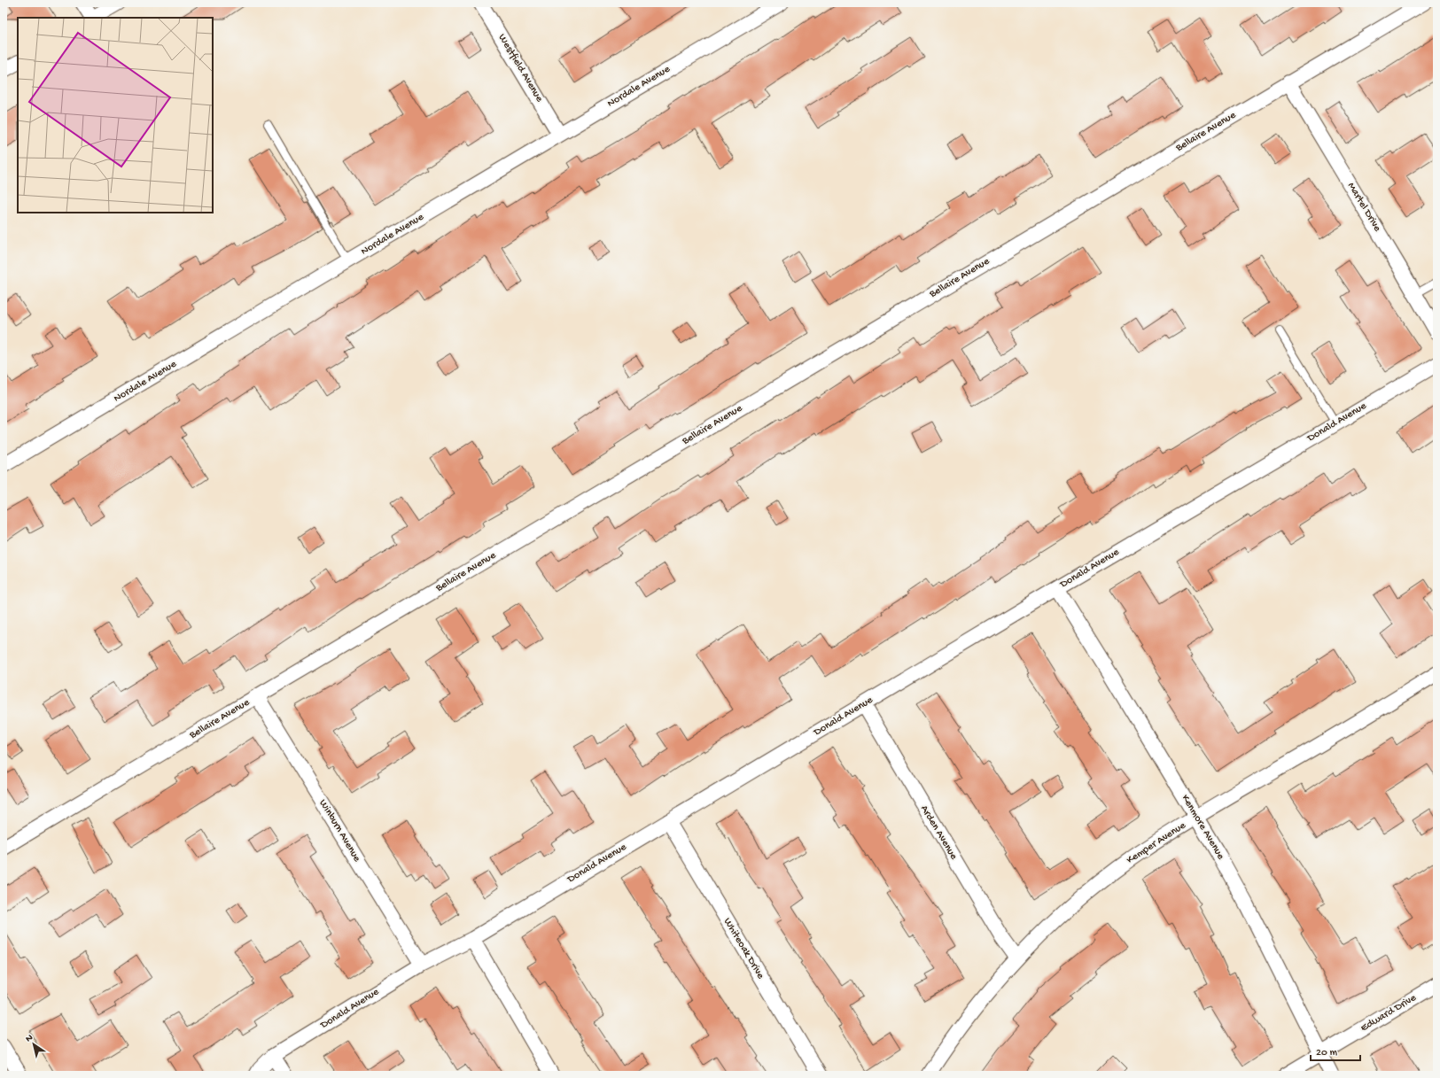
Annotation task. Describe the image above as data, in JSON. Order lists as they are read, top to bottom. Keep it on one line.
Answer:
{"streets":{"street":["Westfield Avenue","Nordale Avenue","Bellaire Avenue","Martel Drive","Donald Avenue","Kenmore Avenue","Winburn Avenue","Arden Avenue","Kemper Avenue","Whiteoak Drive","Edward Drive"]},"crossings":[["Westfield Avenue","Nordale Avenue"],["Bellaire Avenue","Martel Drive"],["Bellaire Avenue","Winburn Avenue"],["Donald Avenue","Kenmore Avenue"],["Donald Avenue","Winburn Avenue"],["Donald Avenue","Arden Avenue"],["Donald Avenue","Whiteoak Drive"],["Kenmore Avenue","Kemper Avenue"],["Kenmore Avenue","Edward Drive"],["Arden Avenue","Kemper Avenue"]],"scale_bar":"20 m","north":"top left"}
